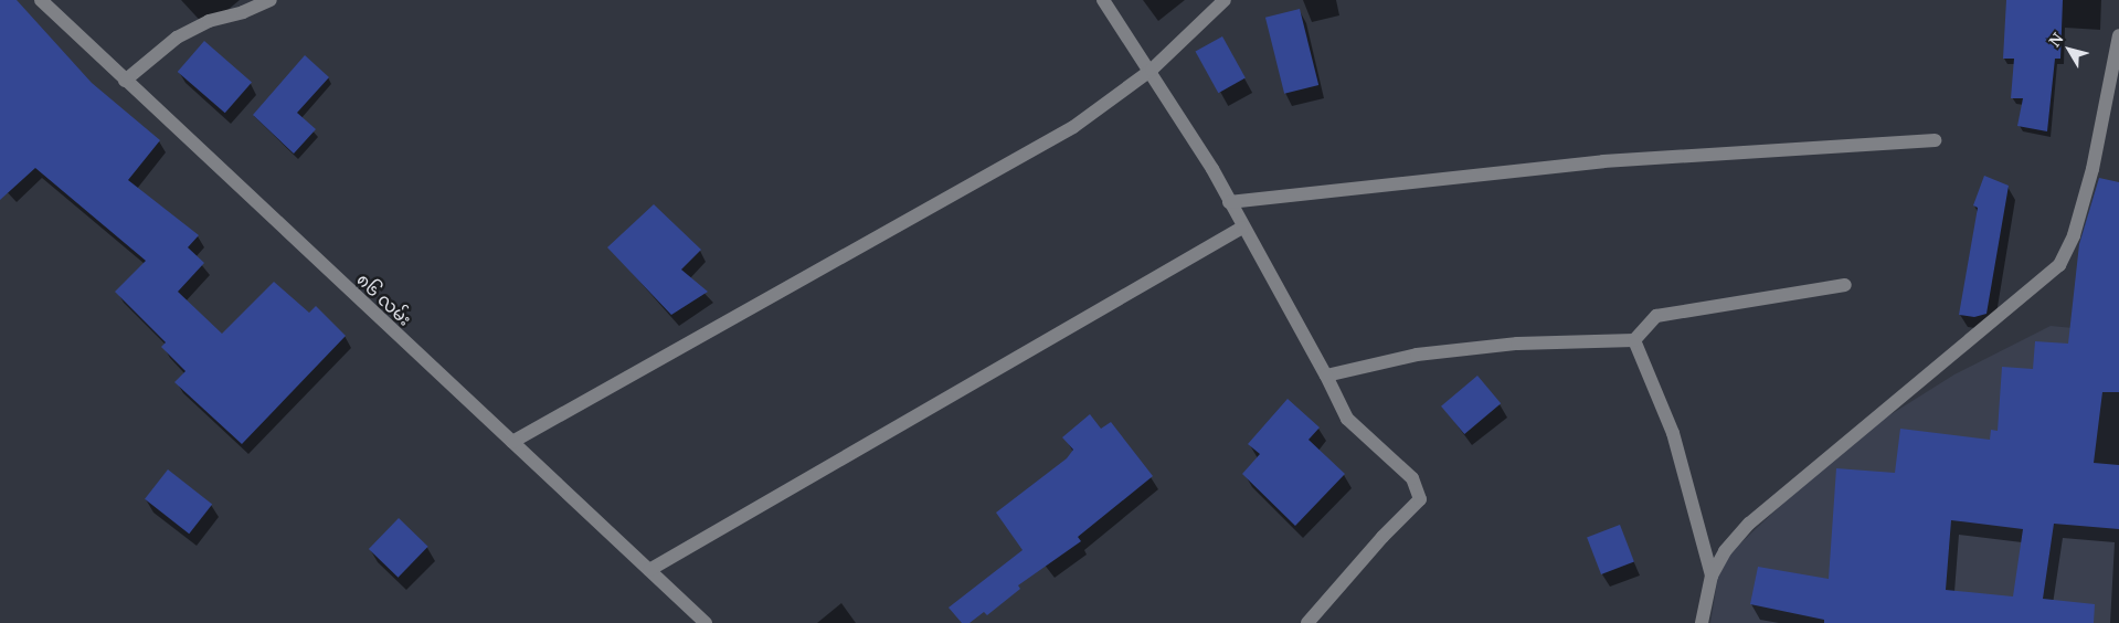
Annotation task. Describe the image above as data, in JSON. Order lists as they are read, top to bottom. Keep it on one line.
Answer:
{"streets":{"street":["၈၆ လမ်း"]},"north":"top left"}
